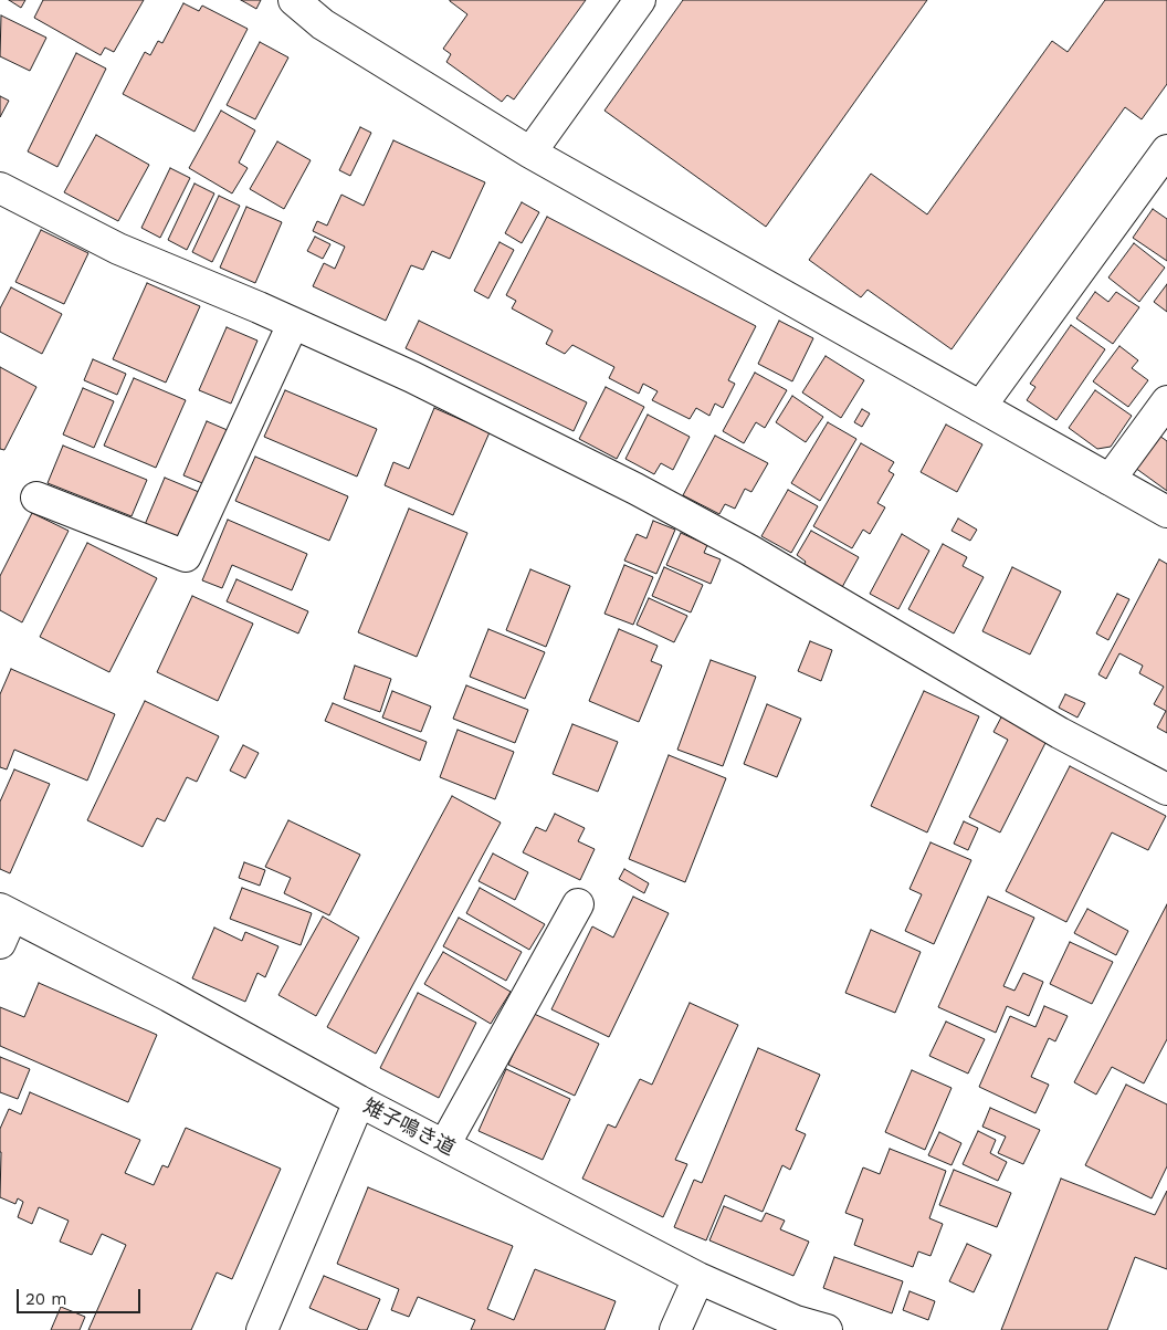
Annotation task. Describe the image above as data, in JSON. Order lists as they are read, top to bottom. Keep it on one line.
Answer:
{"streets":{"street":["雉子鳴き道"]},"scale_bar":"20 m"}
